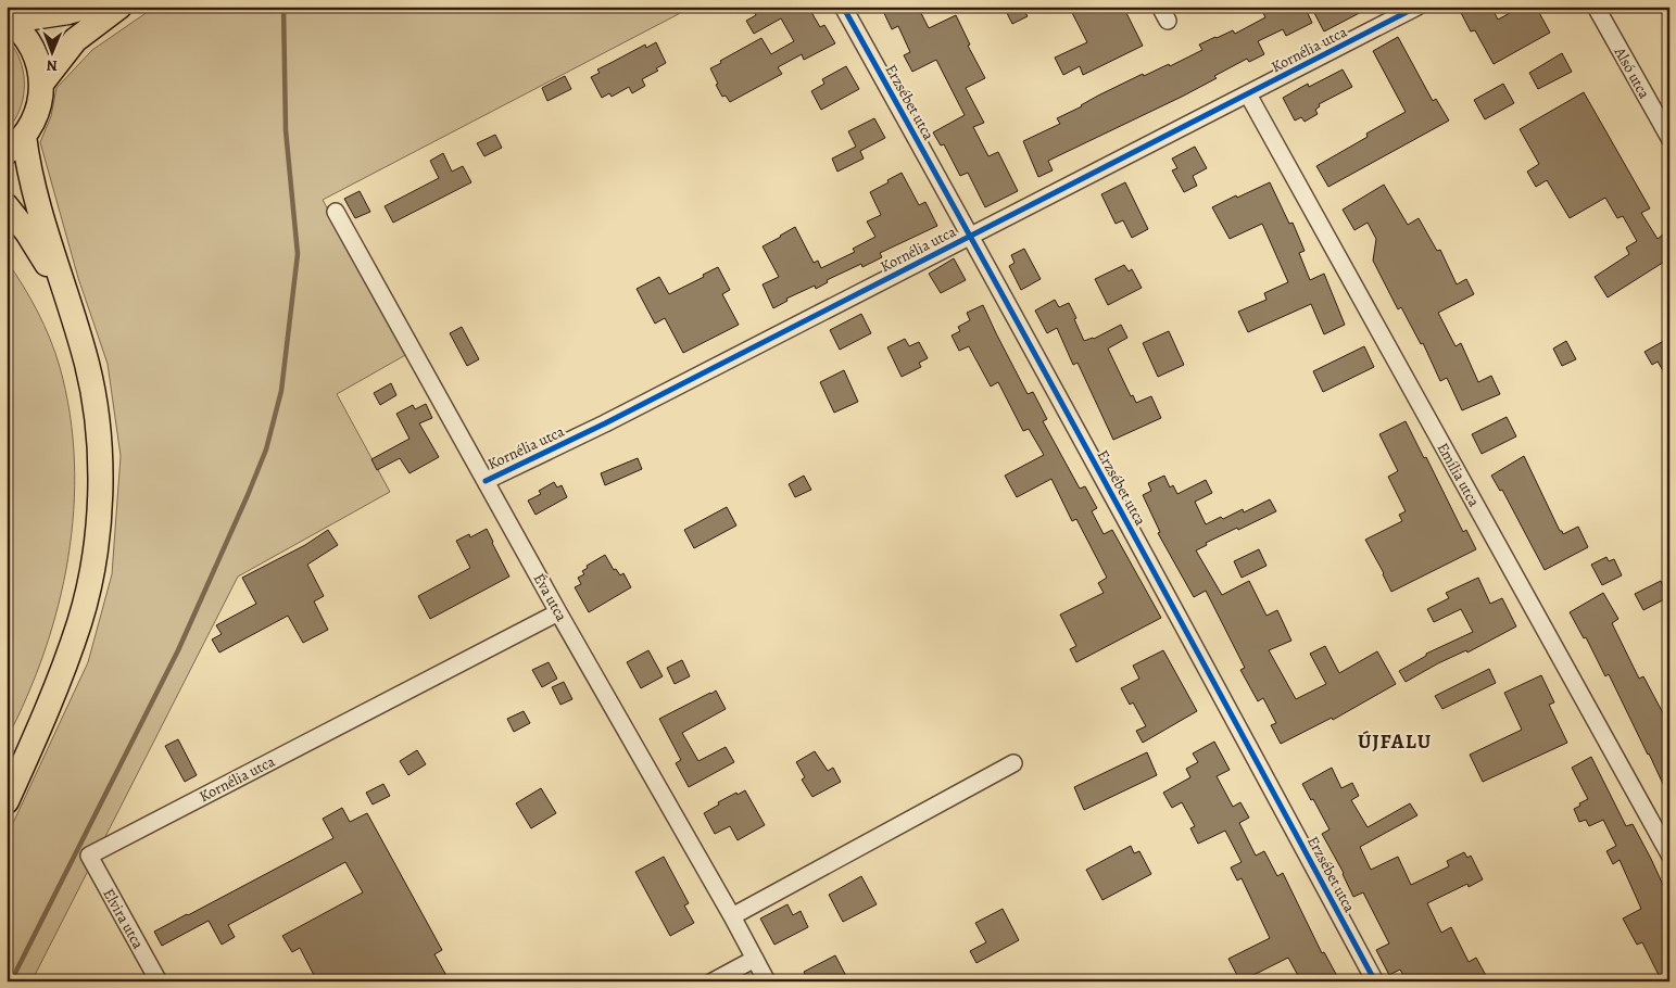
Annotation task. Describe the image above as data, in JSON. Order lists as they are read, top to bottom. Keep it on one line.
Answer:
{"streets":{"street":["Kornélia utca","Alsó utca","Erzsébet utca","Emília utca","Éva utca","Elvira utca"]},"crossings":[["Kornélia utca","Erzsébet utca"],["Kornélia utca","Emília utca"],["Kornélia utca","Éva utca"],["Kornélia utca","Elvira utca"]],"districts":["ÚJFALU"],"north":"bottom"}
